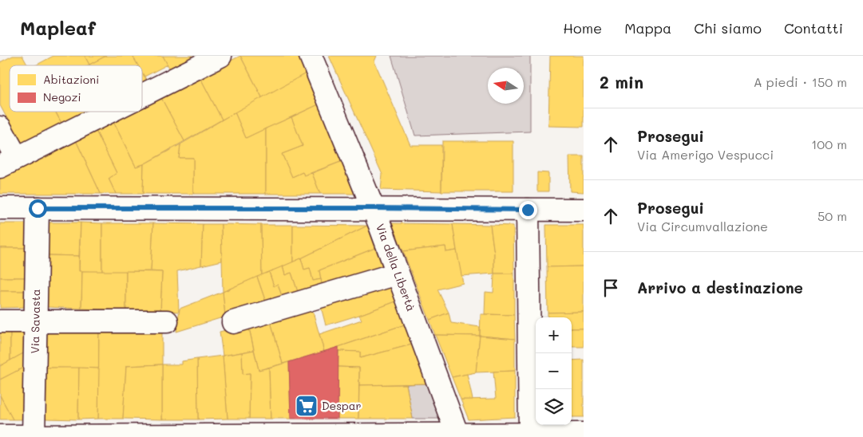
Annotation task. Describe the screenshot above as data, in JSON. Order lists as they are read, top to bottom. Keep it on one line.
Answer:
{"streets":{"street":["Via della Libertà","Via Savasta"]},"places":{"supermarket":["Despar"]},"legend":["Abitazioni","Negozi"],"north":"left","page":{"header":"Mapleaf","nav":["Home","Mappa","Chi siamo","Contatti"],"heading":["2 min","A piedi · 150 m"],"list":[["Prosegui","Via Amerigo Vespucci","100 m"],["Prosegui","Via Circumvallazione","50 m"],"Arrivo a destinazione"],"map_buttons":["+","−"]}}
